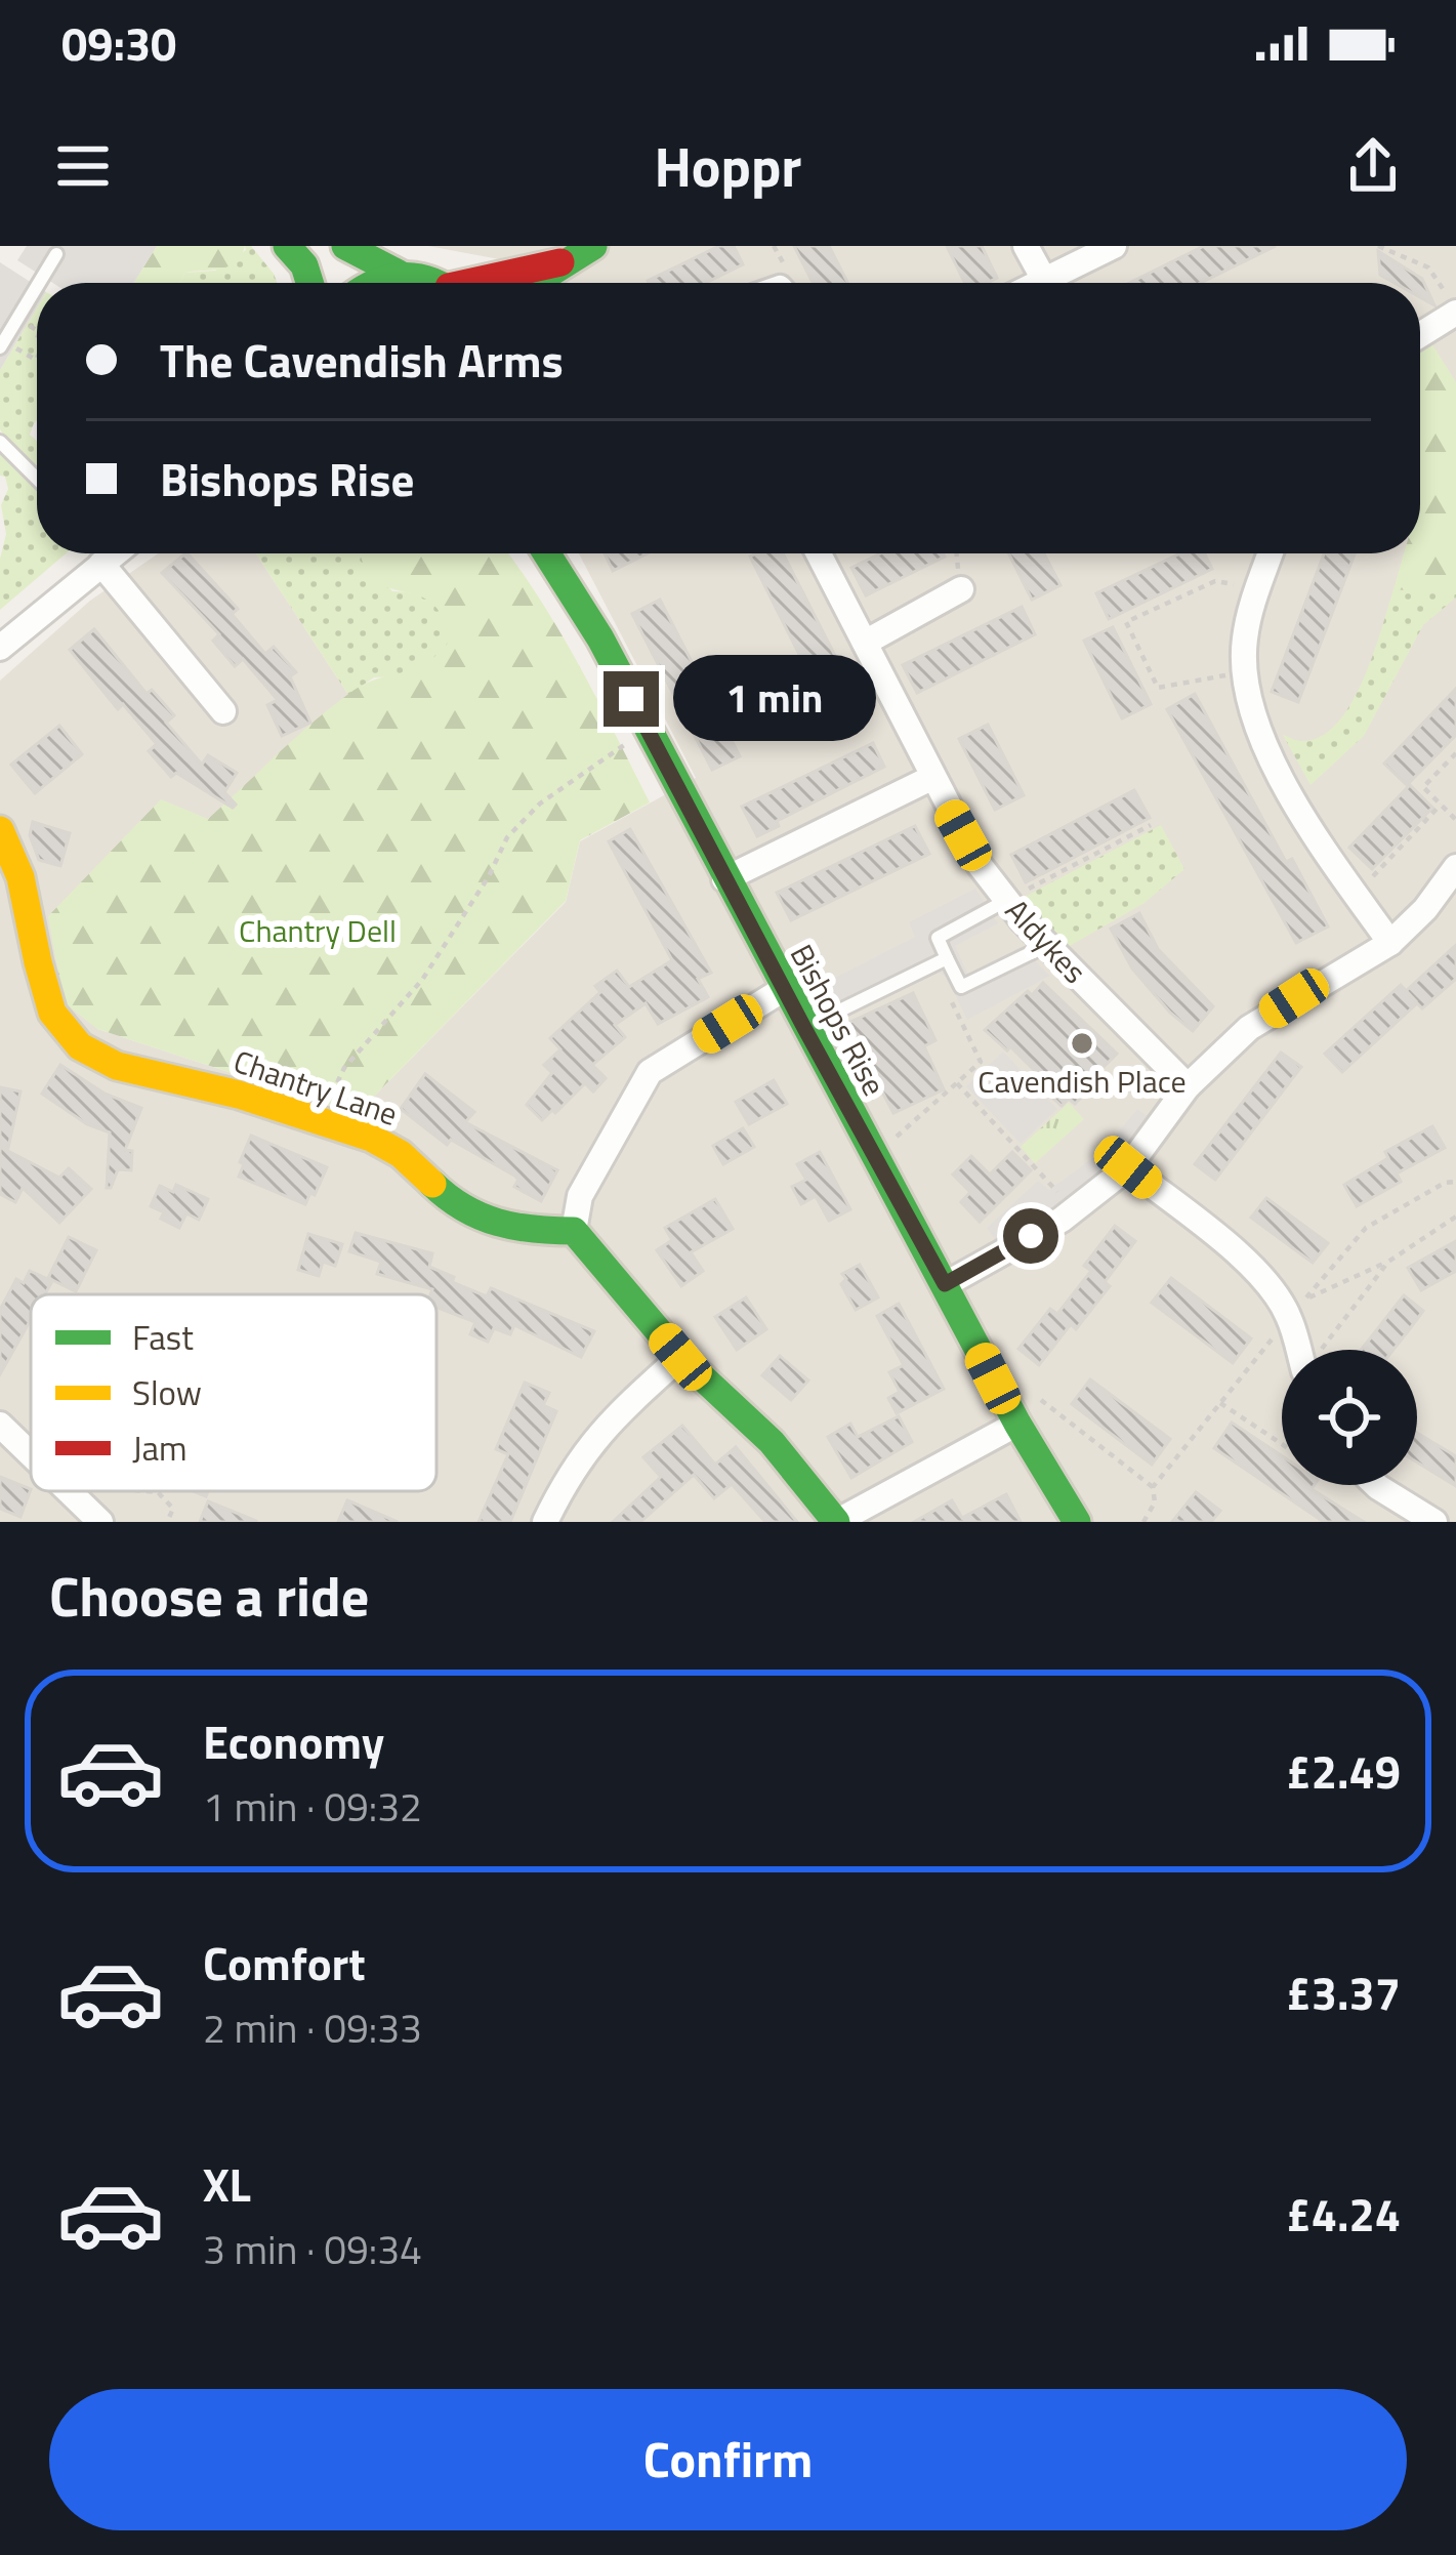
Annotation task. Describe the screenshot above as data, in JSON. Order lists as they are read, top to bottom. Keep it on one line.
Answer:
{"streets":{"street":["Aldykes","Bishops Rise","Chantry Lane"]},"parks":["Chantry Dell"],"places":["Cavendish Place"],"legend":["Fast","Slow","Jam"],"page":{"status":"09:30","header":"Hoppr","banner":["The Cavendish Arms","Bishops Rise"],"bubble":"1 min","heading":"Choose a ride","list":[{"name":"Economy","note":"1 min · 09:32","value":"£2.49"},{"name":"Comfort","note":"2 min · 09:33","value":"£3.37"},{"name":"XL","note":"3 min · 09:34","value":"£4.24"}],"buttons":"Confirm"}}
